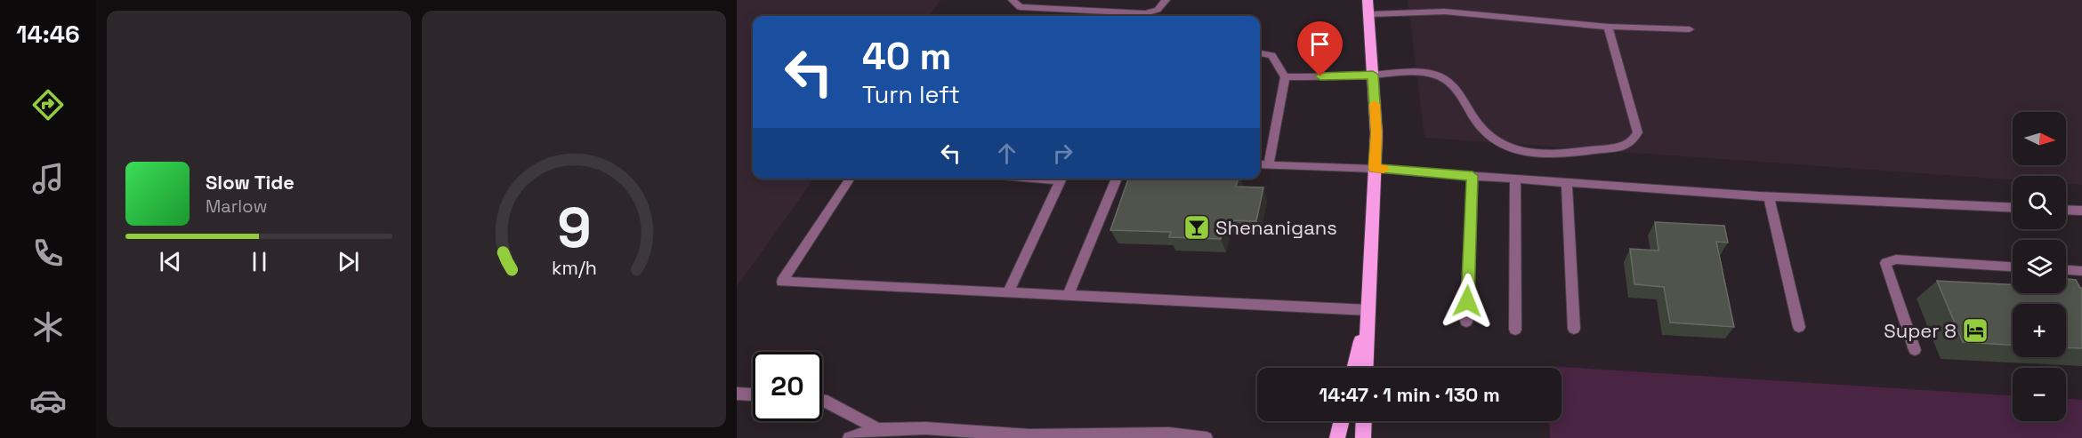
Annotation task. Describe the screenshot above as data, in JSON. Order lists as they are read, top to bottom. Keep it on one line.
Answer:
{"places":{"bar":["Shenanigans"],"hotel":["Super 8"]},"north":"right","page":{"tabs":"14:46","turn":["40 m","Turn left"],"map_buttons":["+","−"],"song":["Slow Tide","Marlow"],"limit":"20","trip":"14:47 · 1 min · 130 m","gauge":["9","km/h"]}}
